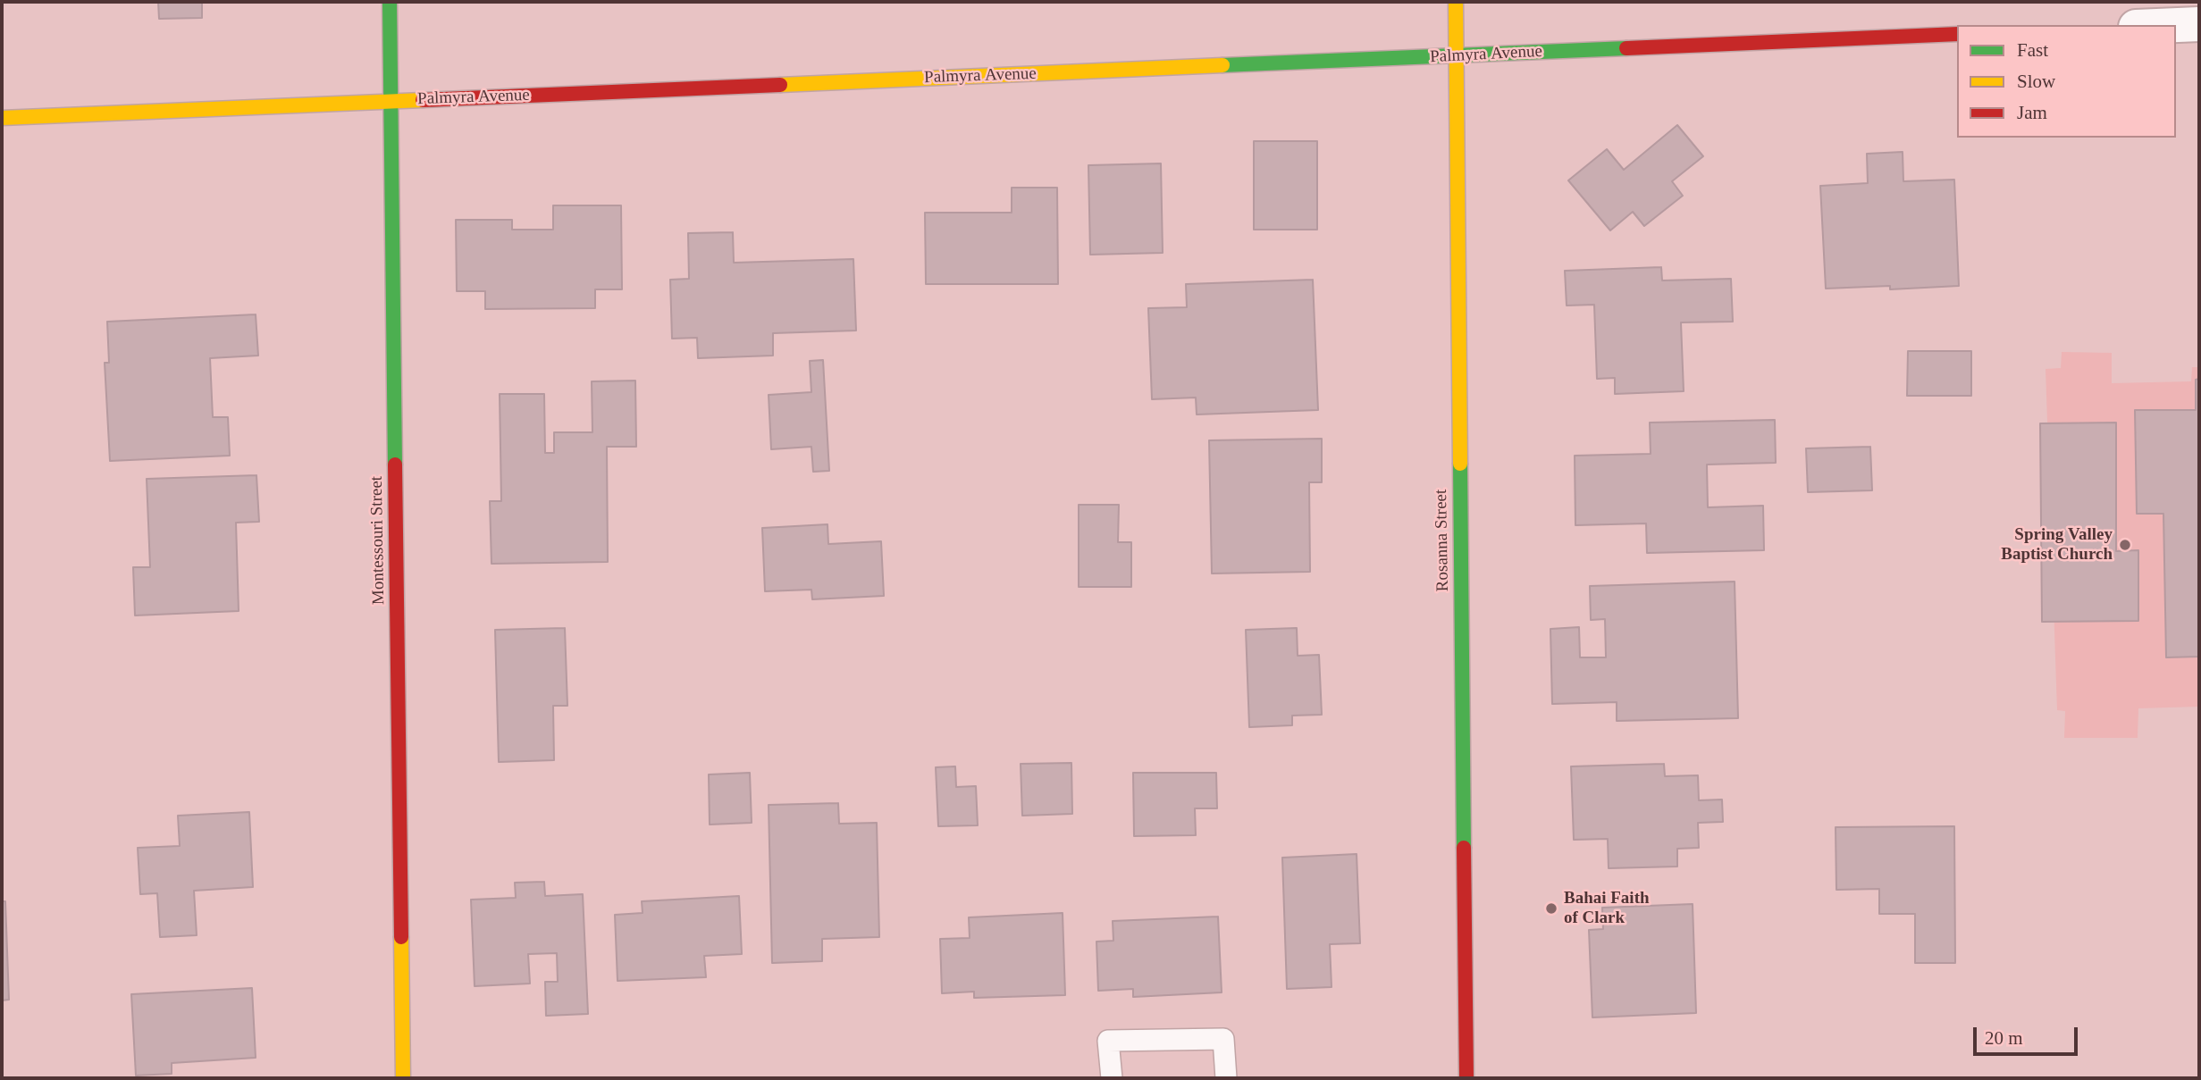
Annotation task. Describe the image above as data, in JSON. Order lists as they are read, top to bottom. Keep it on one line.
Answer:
{"streets":{"street":["Palmyra Avenue","Montessouri Street","Rosanna Street"]},"crossings":[["Palmyra Avenue","Montessouri Street"],["Palmyra Avenue","Rosanna Street"]],"places":["Spring Valley Baptist Church","Bahai Faith of Clark"],"legend":["Fast","Slow","Jam"],"scale_bar":"20 m"}
